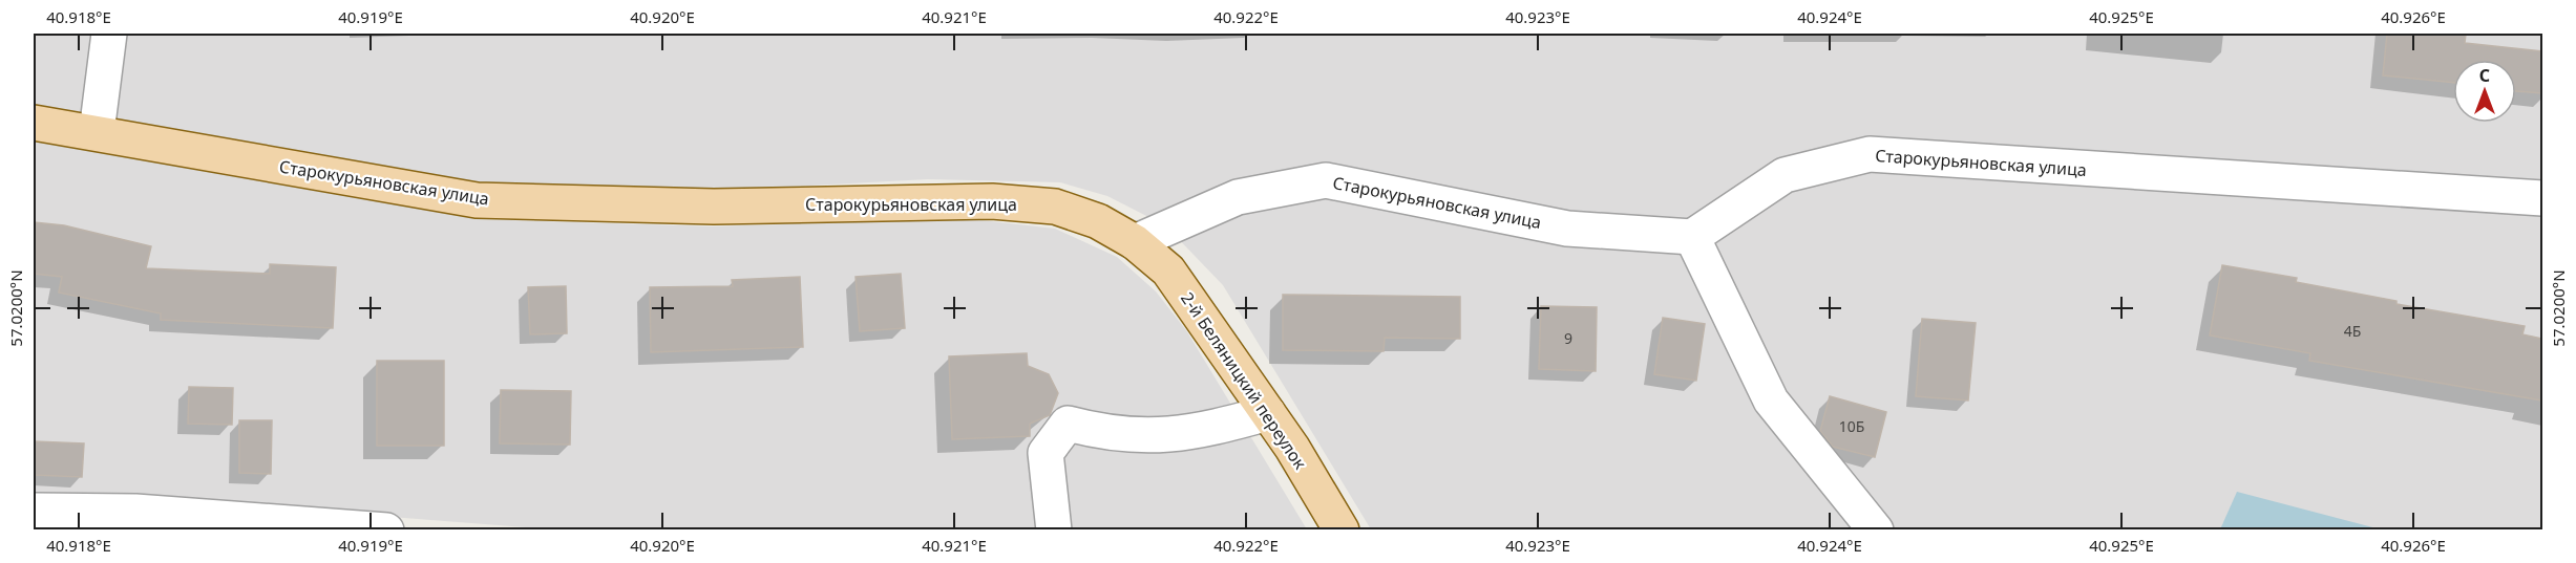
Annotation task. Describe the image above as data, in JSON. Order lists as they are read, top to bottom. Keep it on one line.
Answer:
{"streets":{"main road":["Старокурьяновская улица","2-й Беляницкий переулок"]},"crossings":[["Старокурьяновская улица","2-й Беляницкий переулок"]],"house_numbers":["4Б","9","10Б"],"north":"top","coordinates":["40.918°E","40.919°E","40.920°E","40.921°E","40.922°E","40.923°E","40.924°E","40.925°E","40.926°E","57.0200°N"]}
